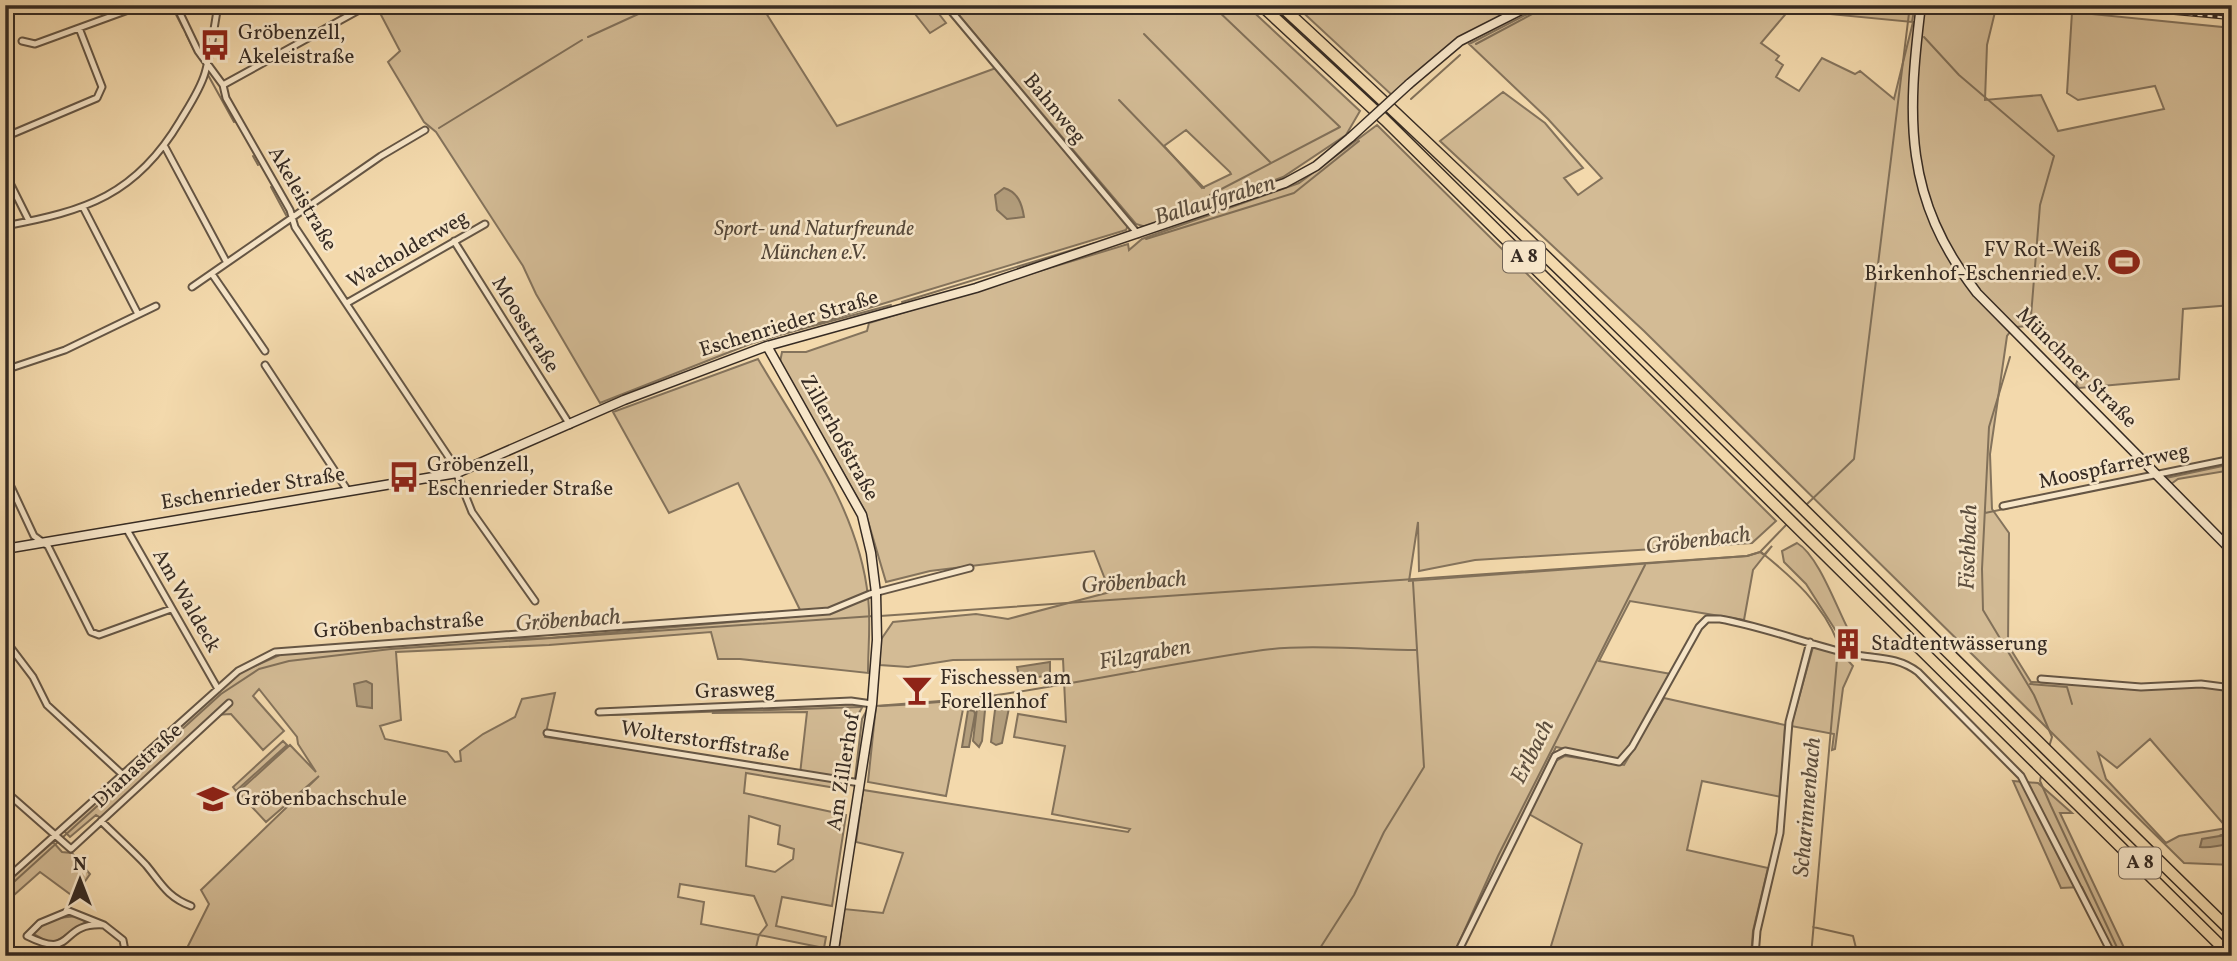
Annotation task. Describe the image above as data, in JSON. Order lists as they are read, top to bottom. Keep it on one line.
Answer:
{"streets":{"highway":["A 8"],"street":["Bahnweg","Akeleistraße","Wacholderweg","Eschenrieder Straße","Moosstraße","Münchner Straße","Zillerhofstraße","Moospfarrerweg","Am Waldeck","Gröbenbachstraße","Grasweg","Wolterstorffstraße","Dianastraße","Am Zillerhof"]},"crossings":[["Bahnweg","Eschenrieder Straße"],["Akeleistraße","Wacholderweg"],["Akeleistraße","Eschenrieder Straße"],["Wacholderweg","Moosstraße"],["Eschenrieder Straße","Moosstraße"],["Eschenrieder Straße","Zillerhofstraße"],["Eschenrieder Straße","Am Waldeck"],["Münchner Straße","Moospfarrerweg"],["Zillerhofstraße","Gröbenbachstraße"],["Zillerhofstraße","Am Zillerhof"],["Am Waldeck","Gröbenbachstraße"],["Gröbenbachstraße","Dianastraße"],["Gröbenbachstraße","Am Zillerhof"],["Grasweg","Am Zillerhof"],["Wolterstorffstraße","Am Zillerhof"]],"water":["Ballaufgraben","Gröbenbach","Fischbach","Filzgraben","Erlbach","Scharinnenbach"],"parks":["Sport- und Naturfreunde München e.V."],"places":{"bus stop":["Gröbenzell, Akeleistraße","Gröbenzell, Eschenrieder Straße"],"sports":["FV Rot-Weiß Birkenhof-Eschenried e.V."],"building":["Stadtentwässerung"],"bar":["Fischessen am Forellenhof"],"school or university":["Gröbenbachschule"]},"north":"top"}
